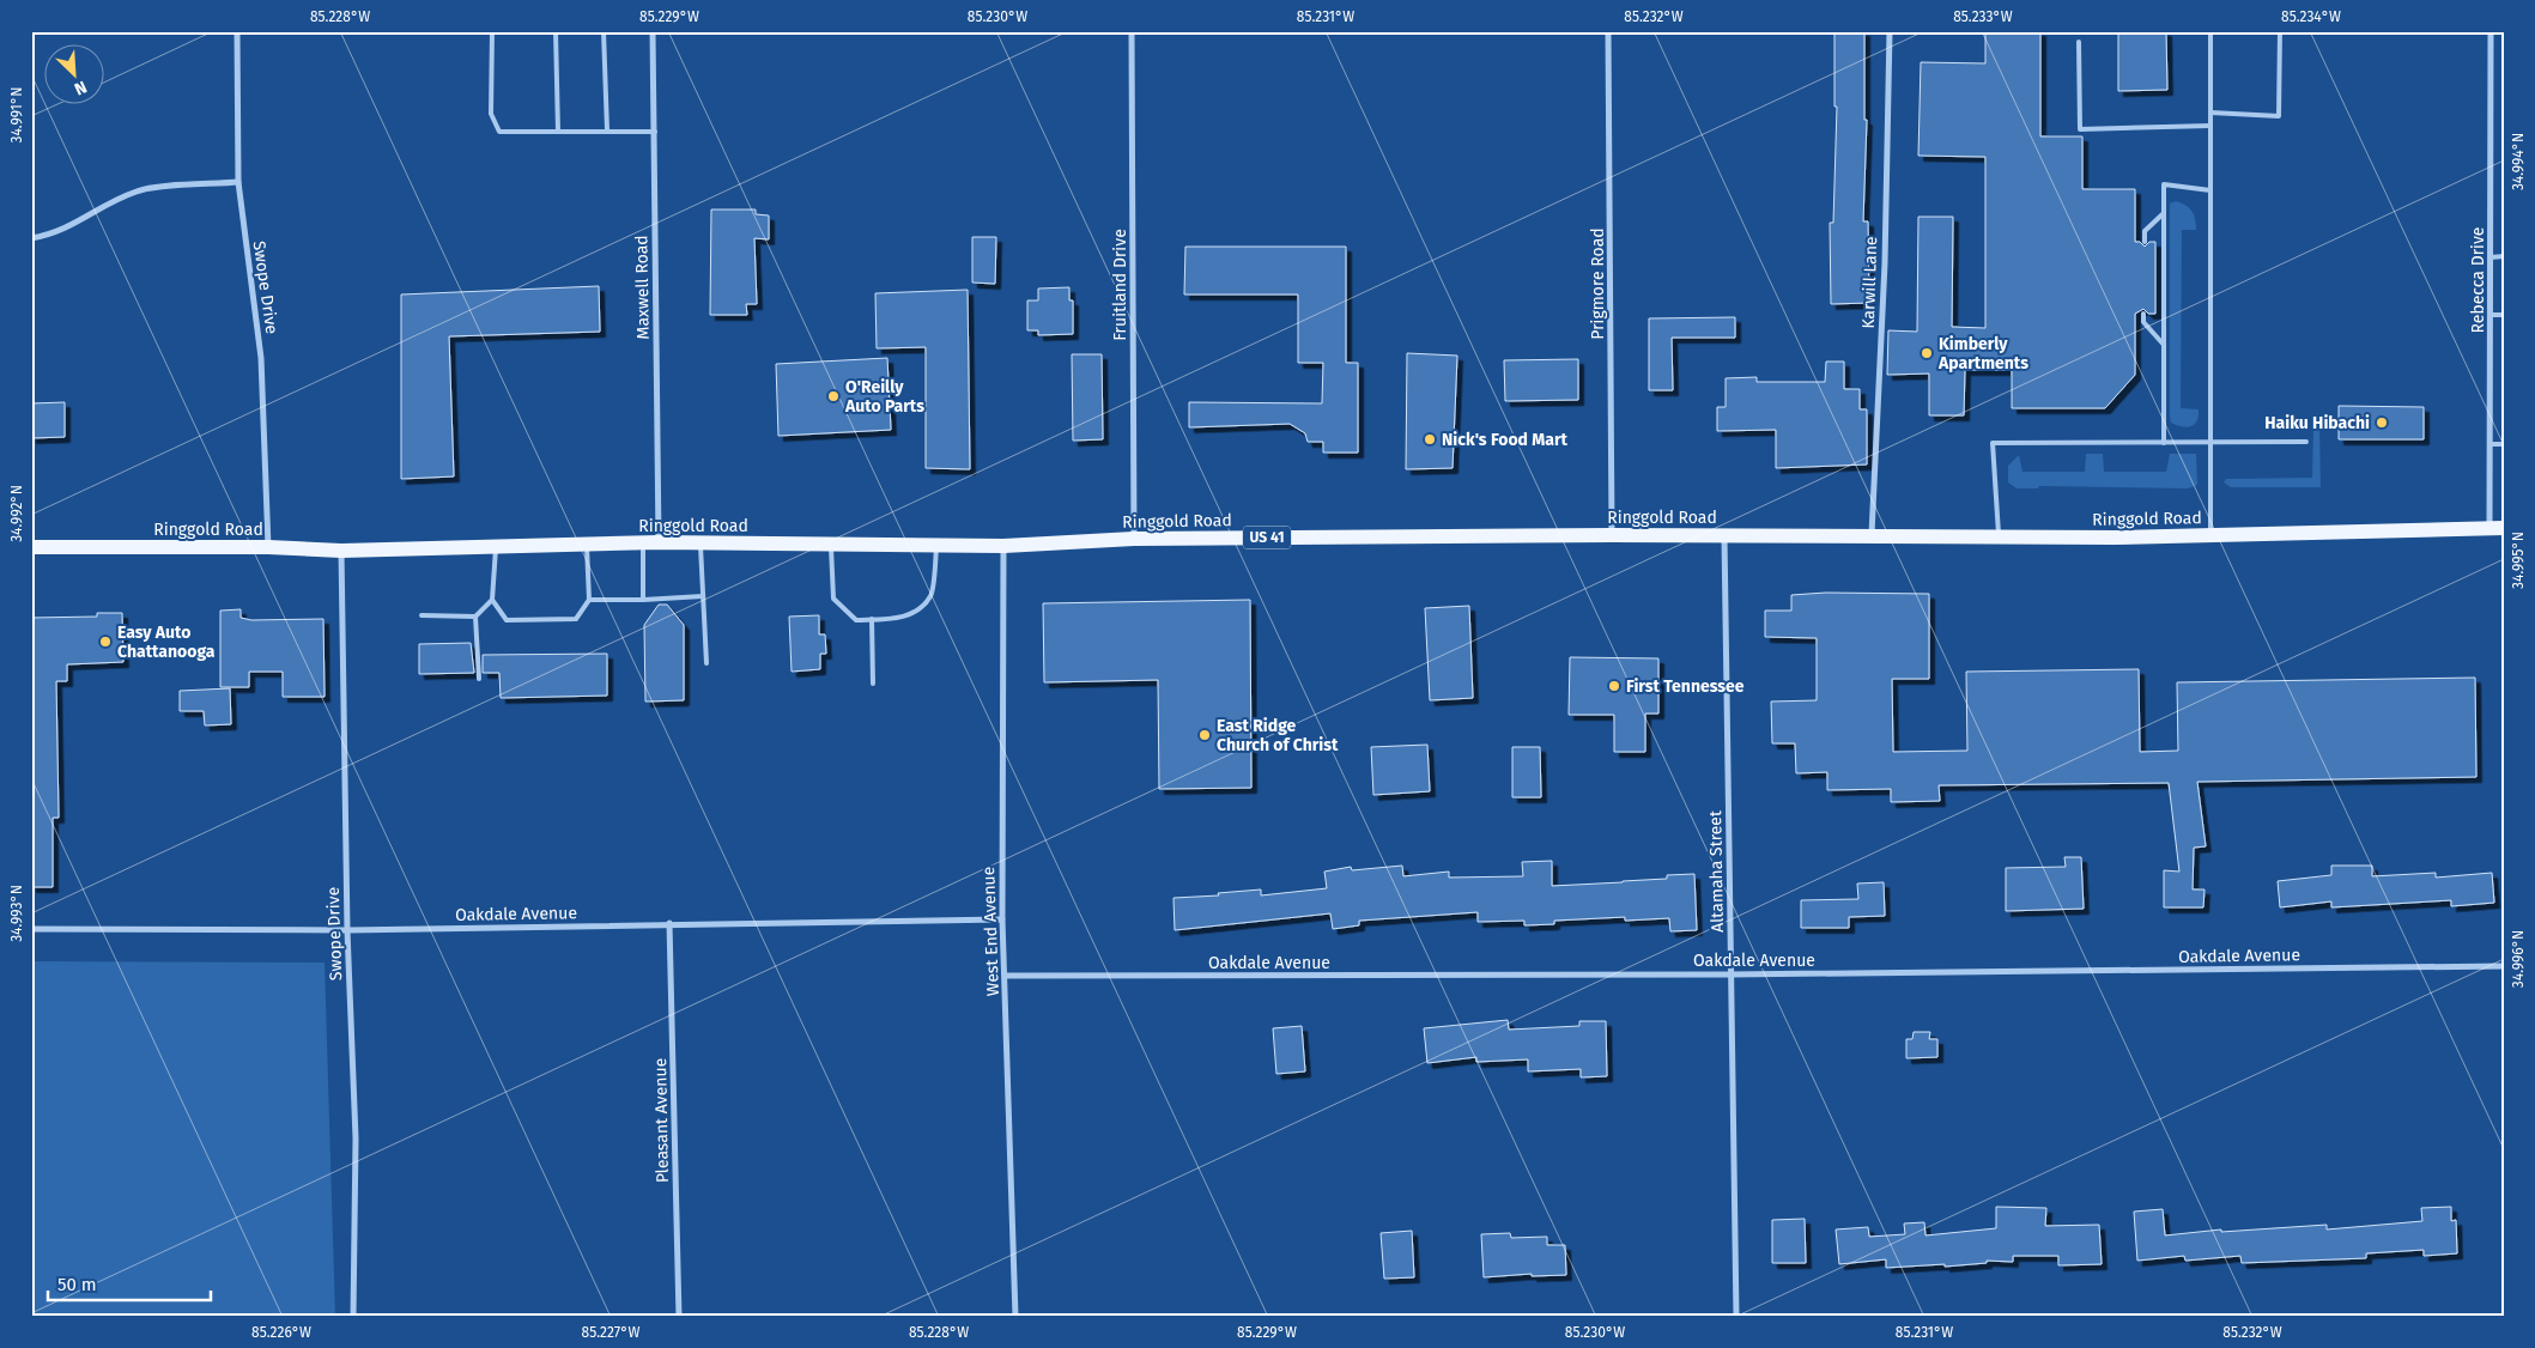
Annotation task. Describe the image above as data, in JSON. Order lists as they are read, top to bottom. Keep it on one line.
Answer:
{"streets":{"main road":["Ringgold Road","US 41"],"street":["Rebecca Drive","Karwill Lane","Prigmore Road","Fruitland Drive","Swope Drive","Maxwell Road","Altamaha Street","Oakdale Avenue","West End Avenue","Pleasant Avenue"]},"crossings":[["Rebecca Drive","Ringgold Road"],["Karwill Lane","Ringgold Road"],["Prigmore Road","Ringgold Road"],["Fruitland Drive","Ringgold Road"],["Swope Drive","Ringgold Road"],["Swope Drive","Oakdale Avenue"],["Maxwell Road","Ringgold Road"],["Ringgold Road","Altamaha Street"],["Ringgold Road","West End Avenue"],["Altamaha Street","Oakdale Avenue"],["Oakdale Avenue","West End Avenue"],["Oakdale Avenue","Pleasant Avenue"]],"places":["Kimberly Apartments","O'Reilly Auto Parts","Haiku Hibachi","Nick's Food Mart","Easy Auto Chattanooga","First Tennessee","East Ridge Church of Christ"],"scale_bar":"50 m","north":"bottom right","coordinates":["85.228°W","85.229°W","85.230°W","85.231°W","85.232°W","85.233°W","85.234°W","34.991°N","34.994°N","34.992°N","34.995°N","34.993°N","34.996°N","85.226°W","85.227°W"]}
